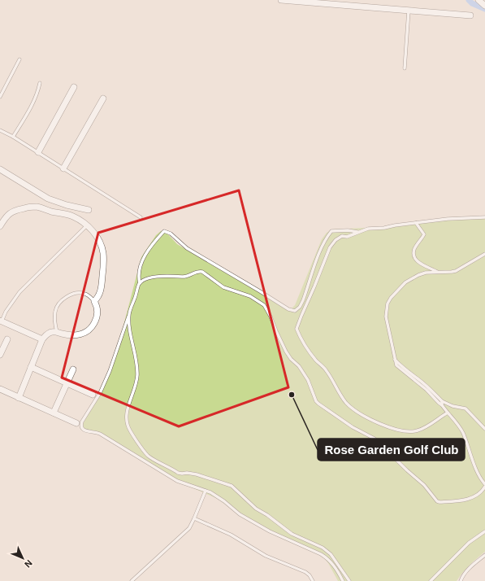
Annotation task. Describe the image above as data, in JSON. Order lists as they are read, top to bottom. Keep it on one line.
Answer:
{"places":["Rose Garden Golf Club"],"north":"bottom right"}
